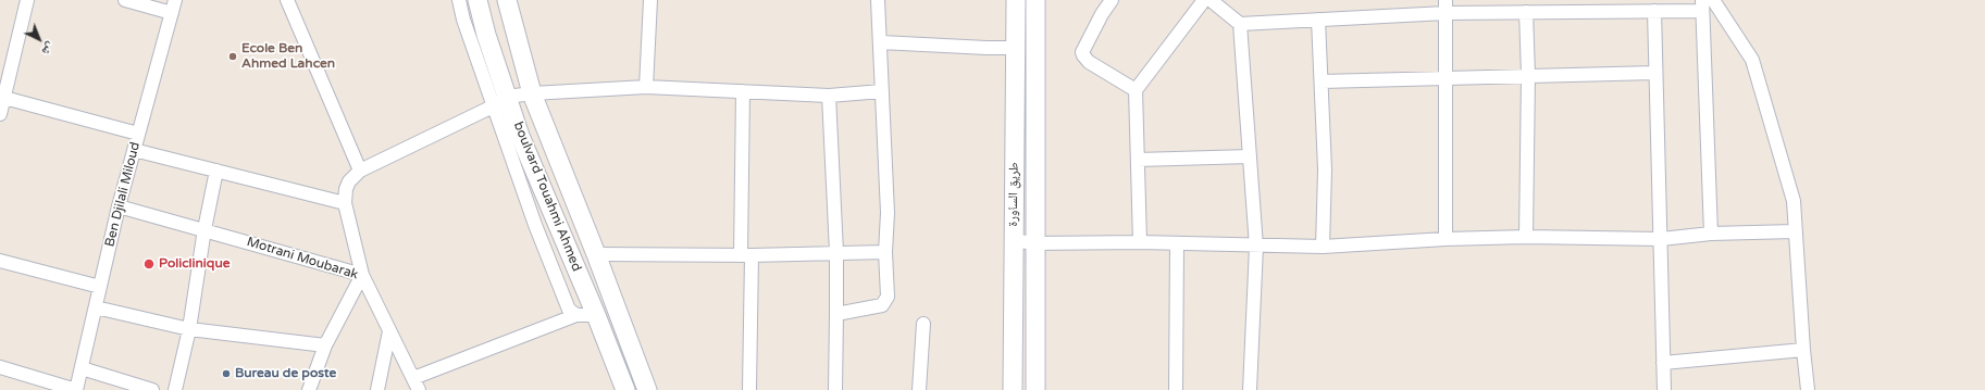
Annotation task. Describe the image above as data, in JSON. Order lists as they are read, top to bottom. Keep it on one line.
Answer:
{"streets":{"main road":["طريق الساورة","boulvard Touahmi Ahmed"],"street":["Ben Djilali Miloud","Motrani Moubarak"]},"crossings":[["Ben Djilali Miloud","Motrani Moubarak"]],"places":["Ecole Ben Ahmed Lahcen","Policlinique","Bureau de poste"],"north":"bottom right"}
